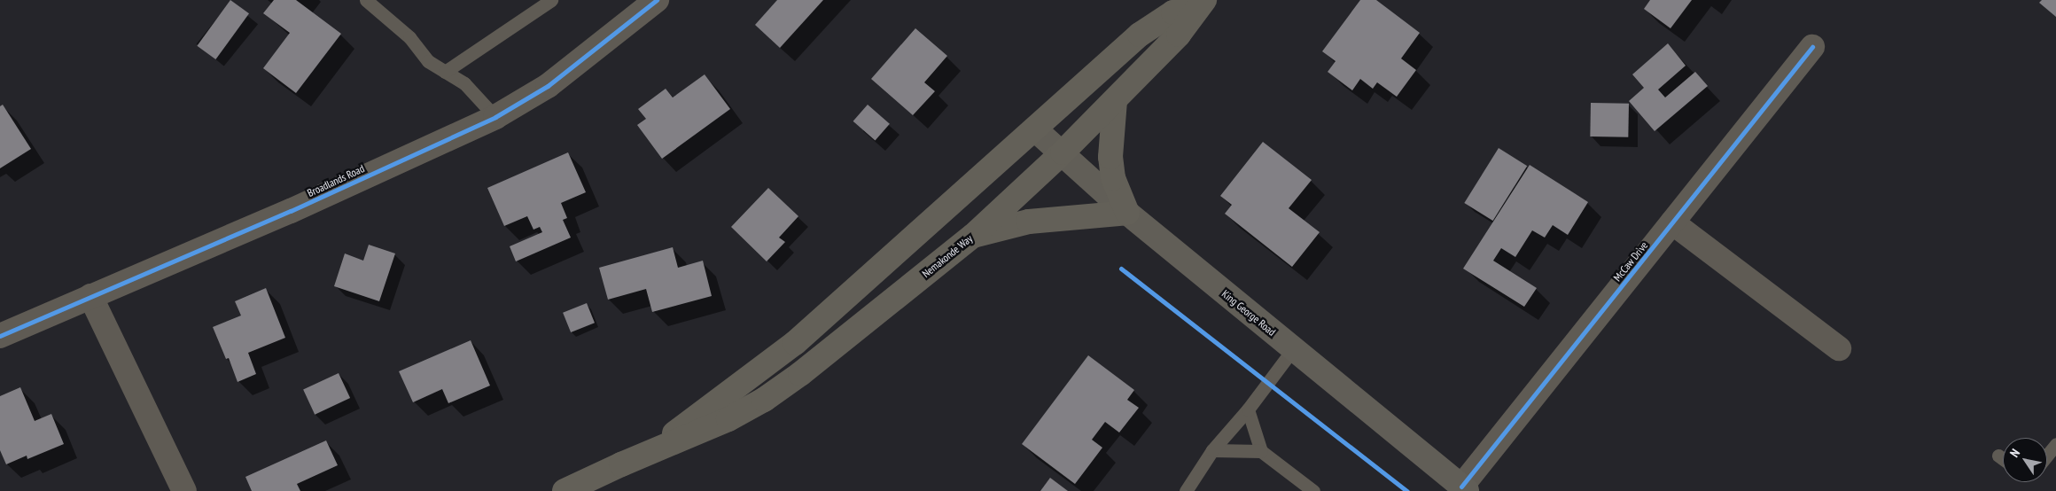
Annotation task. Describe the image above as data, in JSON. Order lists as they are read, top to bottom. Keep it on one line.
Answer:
{"streets":{"highway":["Nemakonde Way"],"main road":["King George Road"],"street":["Broadlands Road","McCaw Drive"]},"crossings":[["Nemakonde Way","King George Road"],["McCaw Drive","King George Road"]],"north":"top left"}
